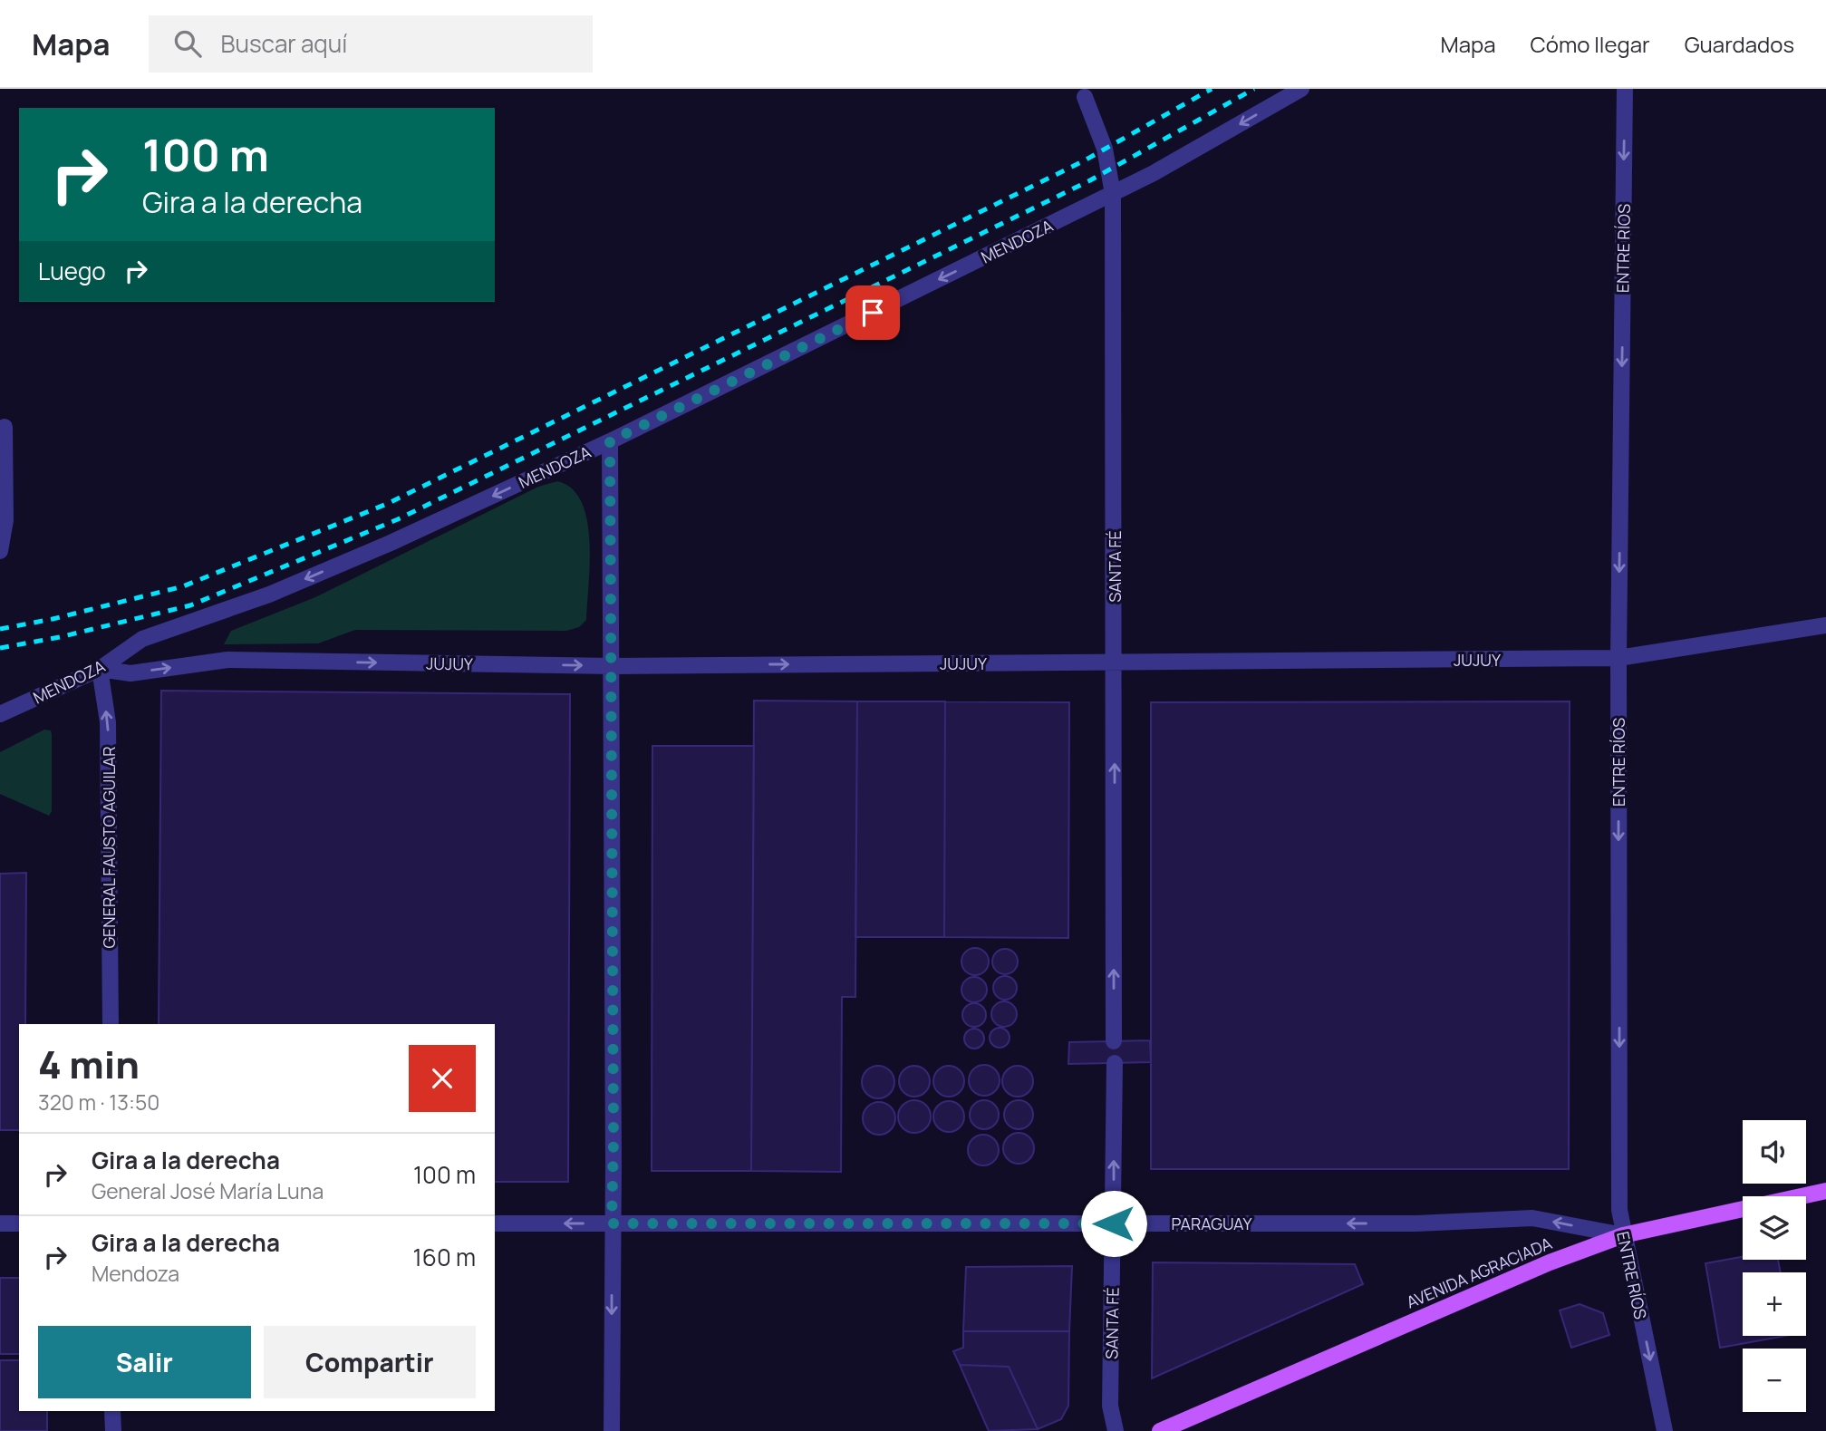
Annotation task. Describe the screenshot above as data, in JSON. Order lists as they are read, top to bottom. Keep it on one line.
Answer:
{"streets":{"main road":["AVENIDA AGRACIADA"],"street":["MENDOZA","ENTRE RÍOS","SANTA FÉ","JUJUY","GENERAL FAUSTO AGUILAR","PARAGUAY"]},"crossings":[["MENDOZA","SANTA FÉ"],["MENDOZA","JUJUY"],["MENDOZA","GENERAL FAUSTO AGUILAR"],["ENTRE RÍOS","JUJUY"],["ENTRE RÍOS","PARAGUAY"],["ENTRE RÍOS","AVENIDA AGRACIADA"],["SANTA FÉ","JUJUY"],["SANTA FÉ","PARAGUAY"],["JUJUY","GENERAL FAUSTO AGUILAR"],["PARAGUAY","AVENIDA AGRACIADA"]],"one_way":["MENDOZA","ENTRE RÍOS","SANTA FÉ","JUJUY","GENERAL FAUSTO AGUILAR","PARAGUAY"],"page":{"header":"Mapa","search":"Buscar aquí","nav":["Mapa","Cómo llegar","Guardados"],"turn":["100 m","Gira a la derecha"],"then":"Luego","heading":["4 min","320 m · 13:50"],"map_buttons":["+","−"],"list":[{"name":"Gira a la derecha","note":"General José María Luna","value":"100 m"},{"name":"Gira a la derecha","note":"Mendoza","value":"160 m"}],"buttons":["Salir","Compartir"]}}
